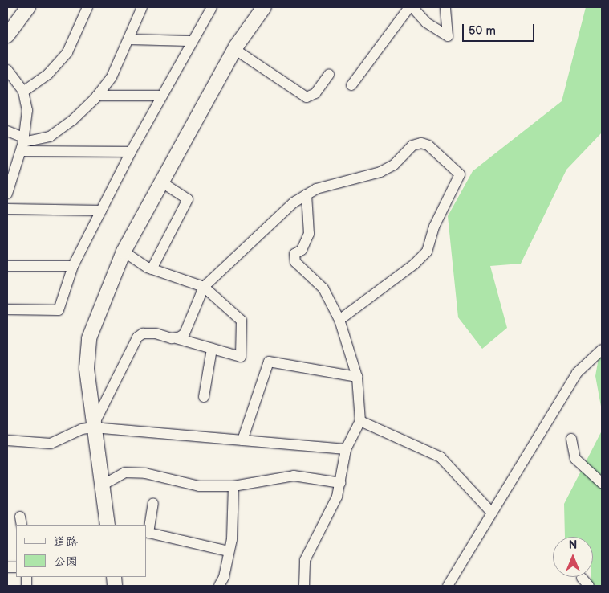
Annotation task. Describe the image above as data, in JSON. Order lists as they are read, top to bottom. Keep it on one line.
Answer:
{"legend":["道路","公園"],"scale_bar":"50 m","north":"top"}
